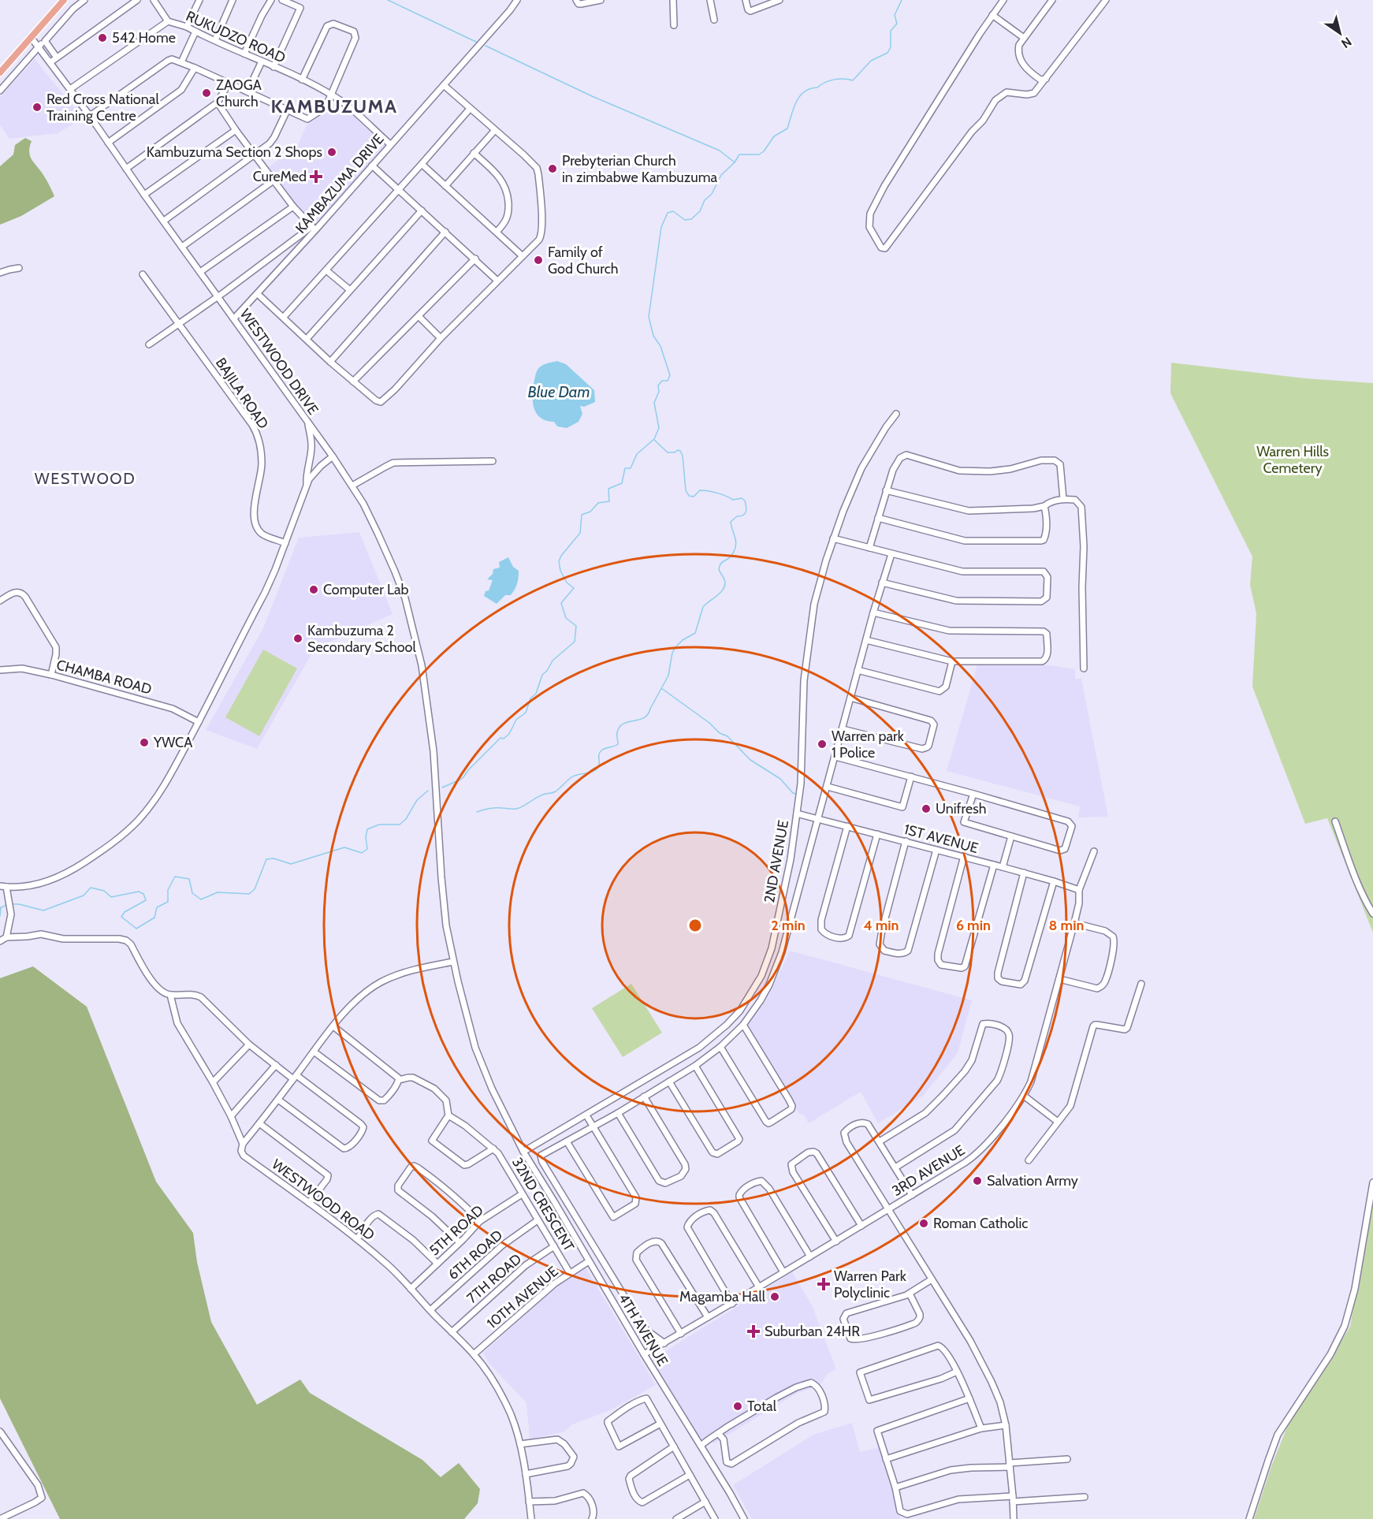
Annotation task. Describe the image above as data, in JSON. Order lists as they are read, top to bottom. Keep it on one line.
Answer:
{"streets":{"street":["RUKUDZO ROAD","KAMBAZUMA DRIVE","WESTWOOD DRIVE","BAJILA ROAD","CHAMBA ROAD","1ST AVENUE","2ND AVENUE","3RD AVENUE","WESTWOOD ROAD","32ND CRESCENT","5TH ROAD","6TH ROAD","7TH ROAD","10TH AVENUE","4TH AVENUE"]},"crossings":[["RUKUDZO ROAD","KAMBAZUMA DRIVE"],["RUKUDZO ROAD","WESTWOOD DRIVE"],["KAMBAZUMA DRIVE","WESTWOOD DRIVE"],["WESTWOOD DRIVE","4TH AVENUE"],["1ST AVENUE","2ND AVENUE"],["1ST AVENUE","3RD AVENUE"],["2ND AVENUE","4TH AVENUE"],["3RD AVENUE","4TH AVENUE"],["WESTWOOD ROAD","5TH ROAD"],["WESTWOOD ROAD","6TH ROAD"],["WESTWOOD ROAD","7TH ROAD"],["WESTWOOD ROAD","10TH AVENUE"],["32ND CRESCENT","5TH ROAD"],["32ND CRESCENT","6TH ROAD"],["32ND CRESCENT","7TH ROAD"],["32ND CRESCENT","10TH AVENUE"],["10TH AVENUE","4TH AVENUE"]],"districts":["KAMBUZUMA","WESTWOOD"],"water":["Blue Dam"],"parks":["Warren Hills Cemetery"],"places":{"other":["542 Home","ZAOGA Church","Red Cross National Training Centre","Kambuzuma Section 2 Shops","Prebyterian Church in zimbabwe Kambuzuma","Family of God Church","Computer Lab","Kambuzuma 2 Secondary School","YWCA","Warren park 1 Police","Unifresh","Salvation Army","Roman Catholic","Magamba Hall","Total"],"health":["CureMed","Warren Park Polyclinic","Suburban 24HR"]},"north":"bottom right","rings":["2 min","4 min","6 min","8 min"]}
